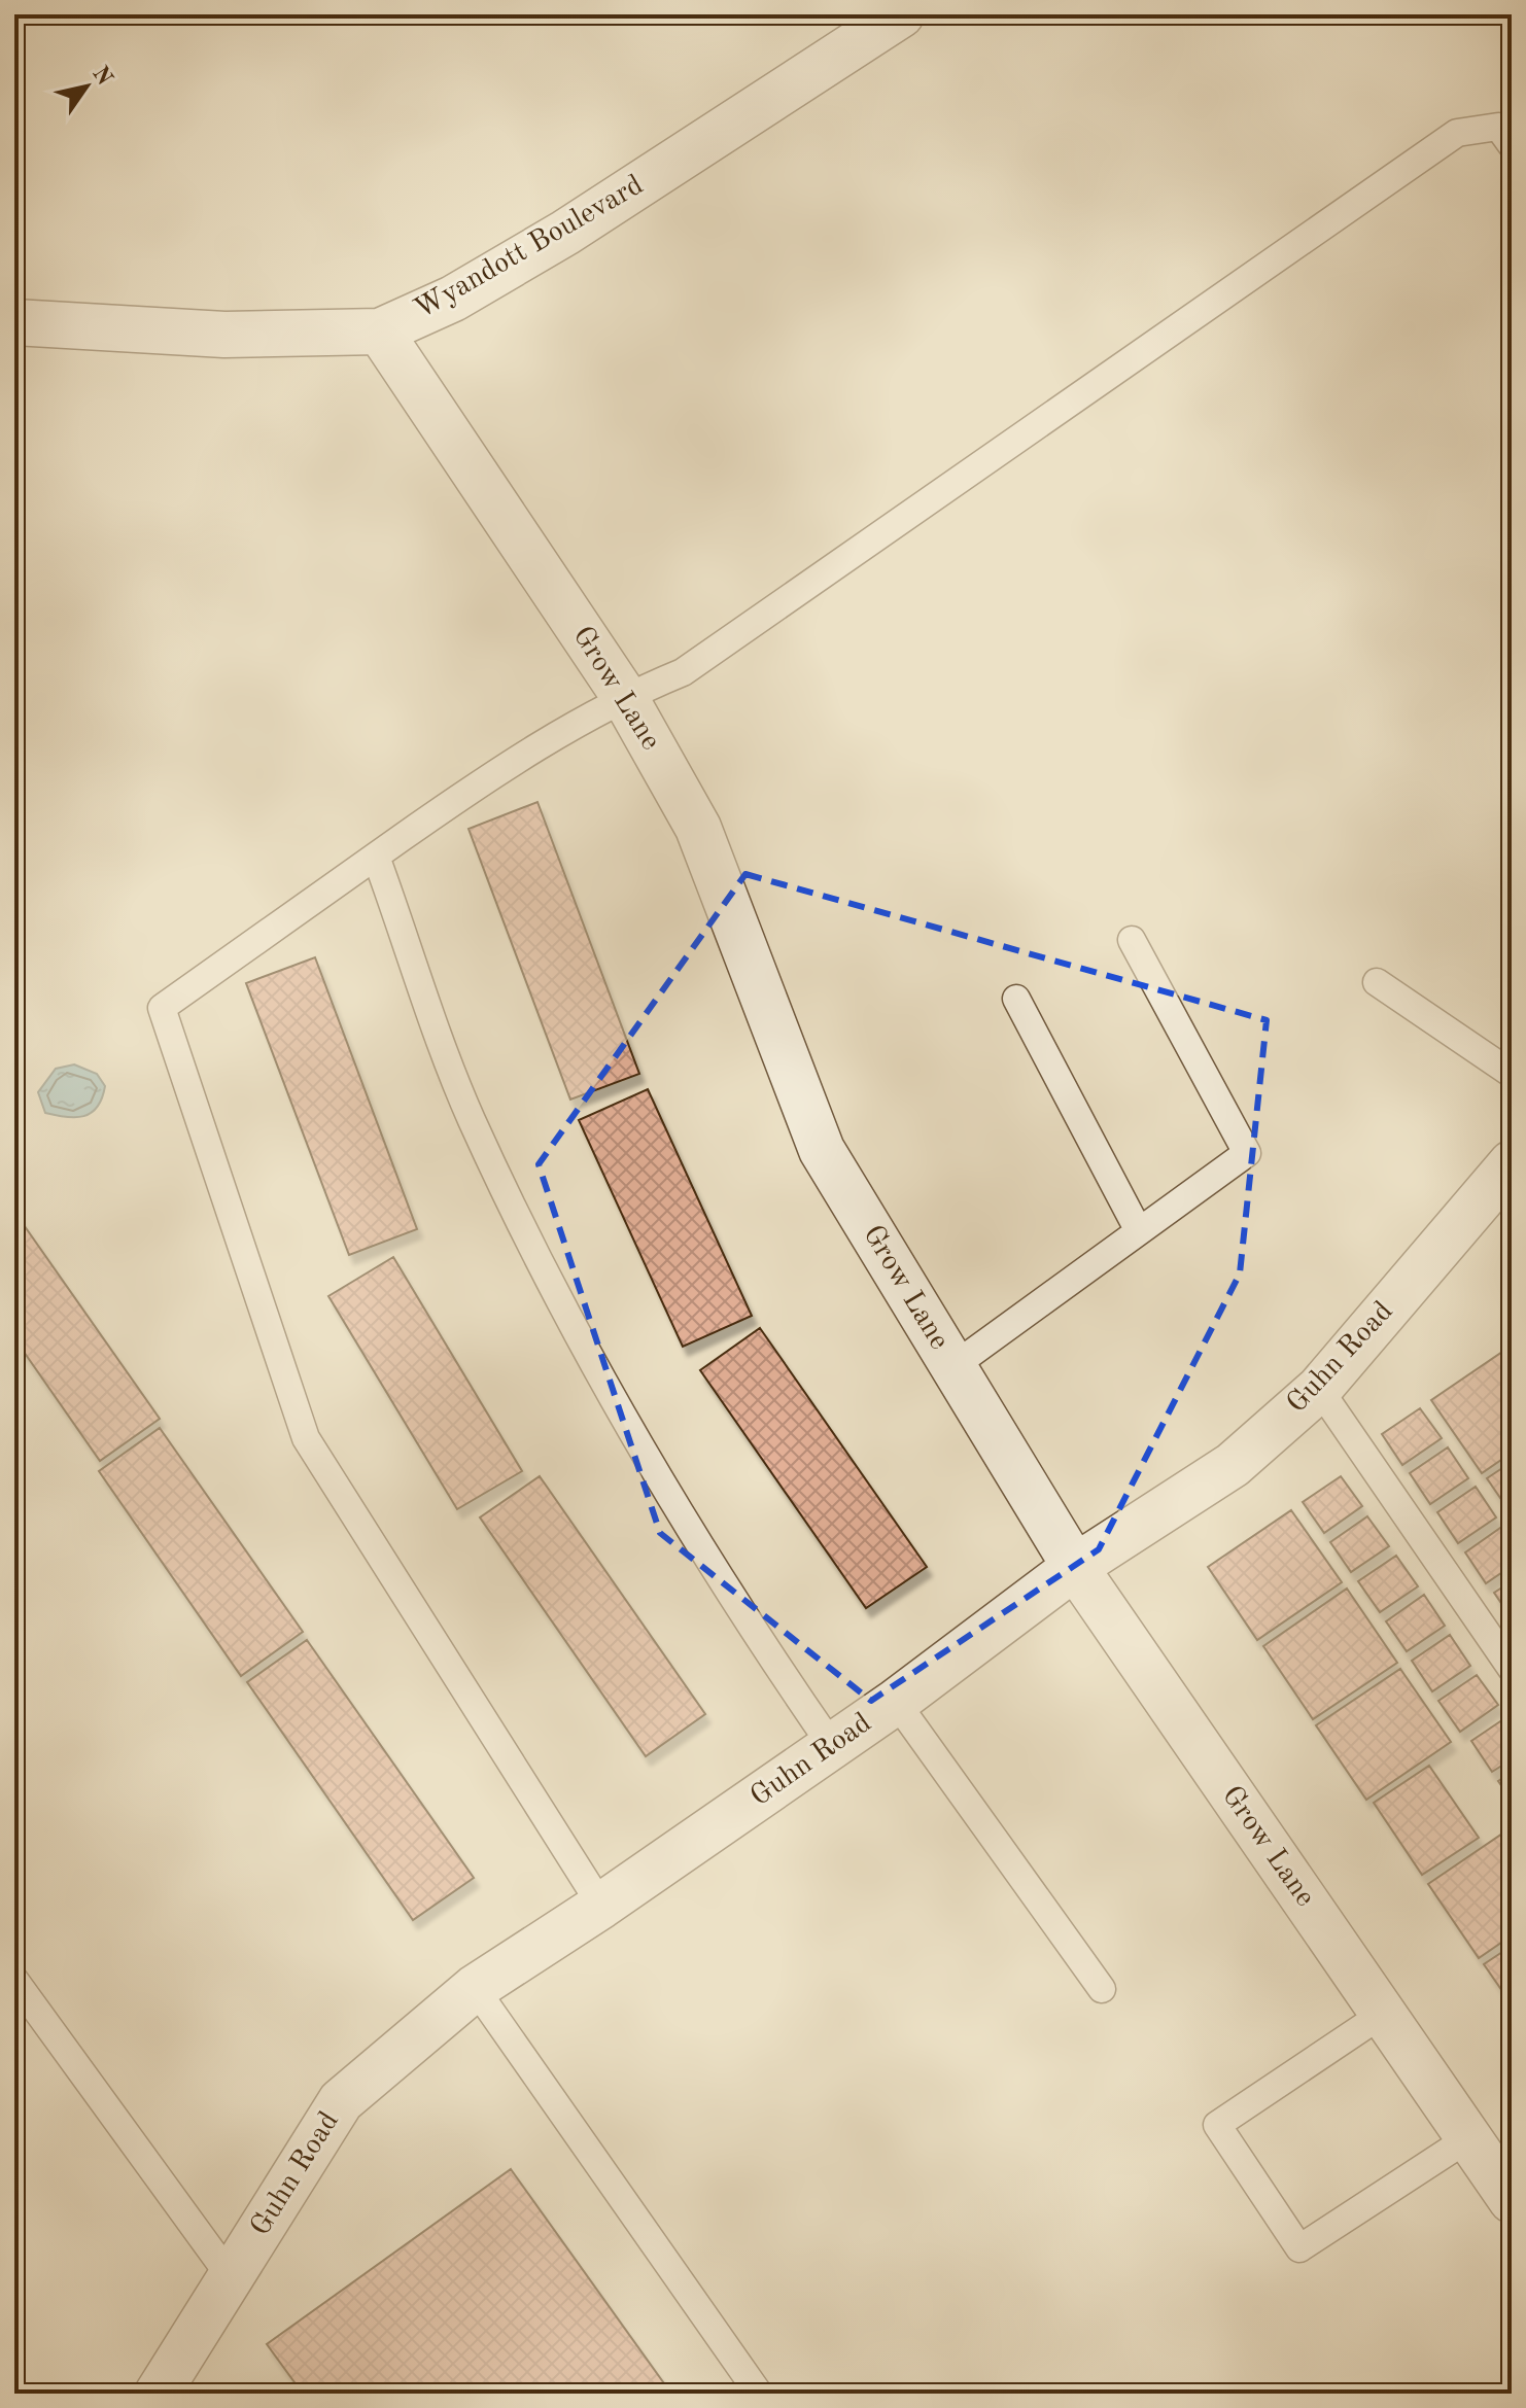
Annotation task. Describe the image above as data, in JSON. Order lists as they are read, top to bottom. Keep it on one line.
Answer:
{"streets":{"street":["Wyandott Boulevard","Grow Lane","Guhn Road"]},"crossings":[["Wyandott Boulevard","Grow Lane"],["Grow Lane","Guhn Road"]],"north":"top right"}
